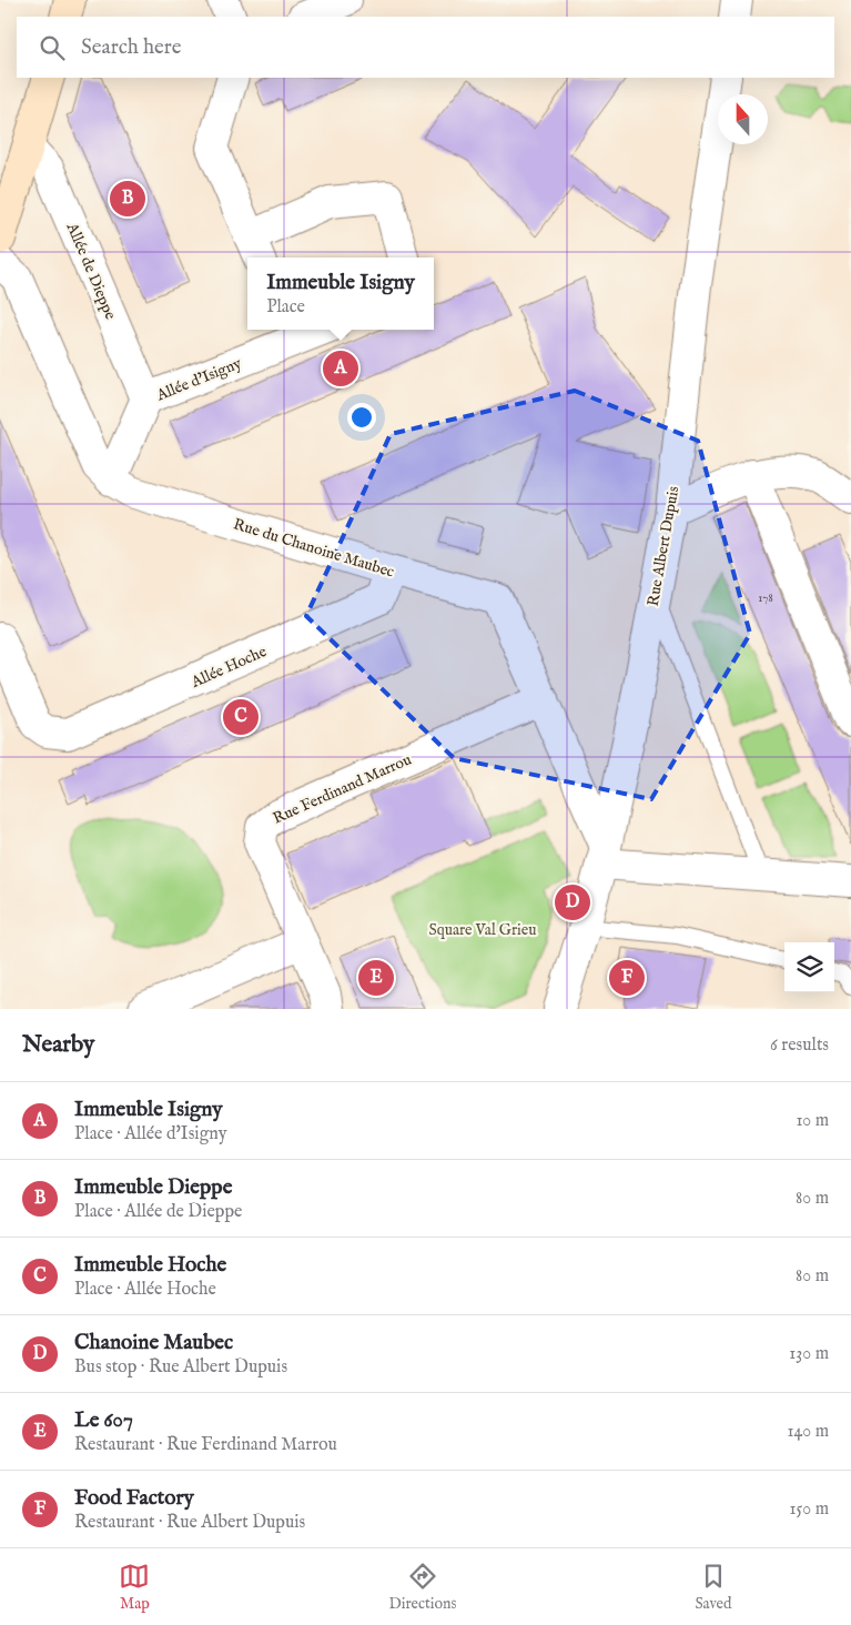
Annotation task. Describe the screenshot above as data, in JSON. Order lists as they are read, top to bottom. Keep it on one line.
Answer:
{"streets":{"street":["Allée de Dieppe","Allée d'Isigny","Rue Albert Dupuis","Rue du Chanoine Maubec","Allée Hoche","Rue Ferdinand Marrou"]},"crossings":[["Allée de Dieppe","Allée d'Isigny"],["Allée d'Isigny","Rue du Chanoine Maubec"],["Rue Albert Dupuis","Rue du Chanoine Maubec"],["Rue du Chanoine Maubec","Allée Hoche"],["Rue du Chanoine Maubec","Rue Ferdinand Marrou"]],"parks":["Square Val Grieu"],"house_numbers":["178"],"north":"top","page":{"search":"Search here","pins":["B","A","C","D","E","F"],"popup":["Immeuble Isigny","Place"],"heading":["Nearby","6 results"],"list":[{"mark":"A","name":"Immeuble Isigny","note":"Place · Allée d'Isigny","value":"10 m"},{"mark":"B","name":"Immeuble Dieppe","note":"Place · Allée de Dieppe","value":"80 m"},{"mark":"C","name":"Immeuble Hoche","note":"Place · Allée Hoche","value":"80 m"},{"mark":"D","name":"Chanoine Maubec","note":"Bus stop · Rue Albert Dupuis","value":"130 m"},{"mark":"E","name":"Le 607","note":"Restaurant · Rue Ferdinand Marrou","value":"140 m"},{"mark":"F","name":"Food Factory","note":"Restaurant · Rue Albert Dupuis","value":"150 m"}],"nav":["Map","Directions","Saved"]}}
